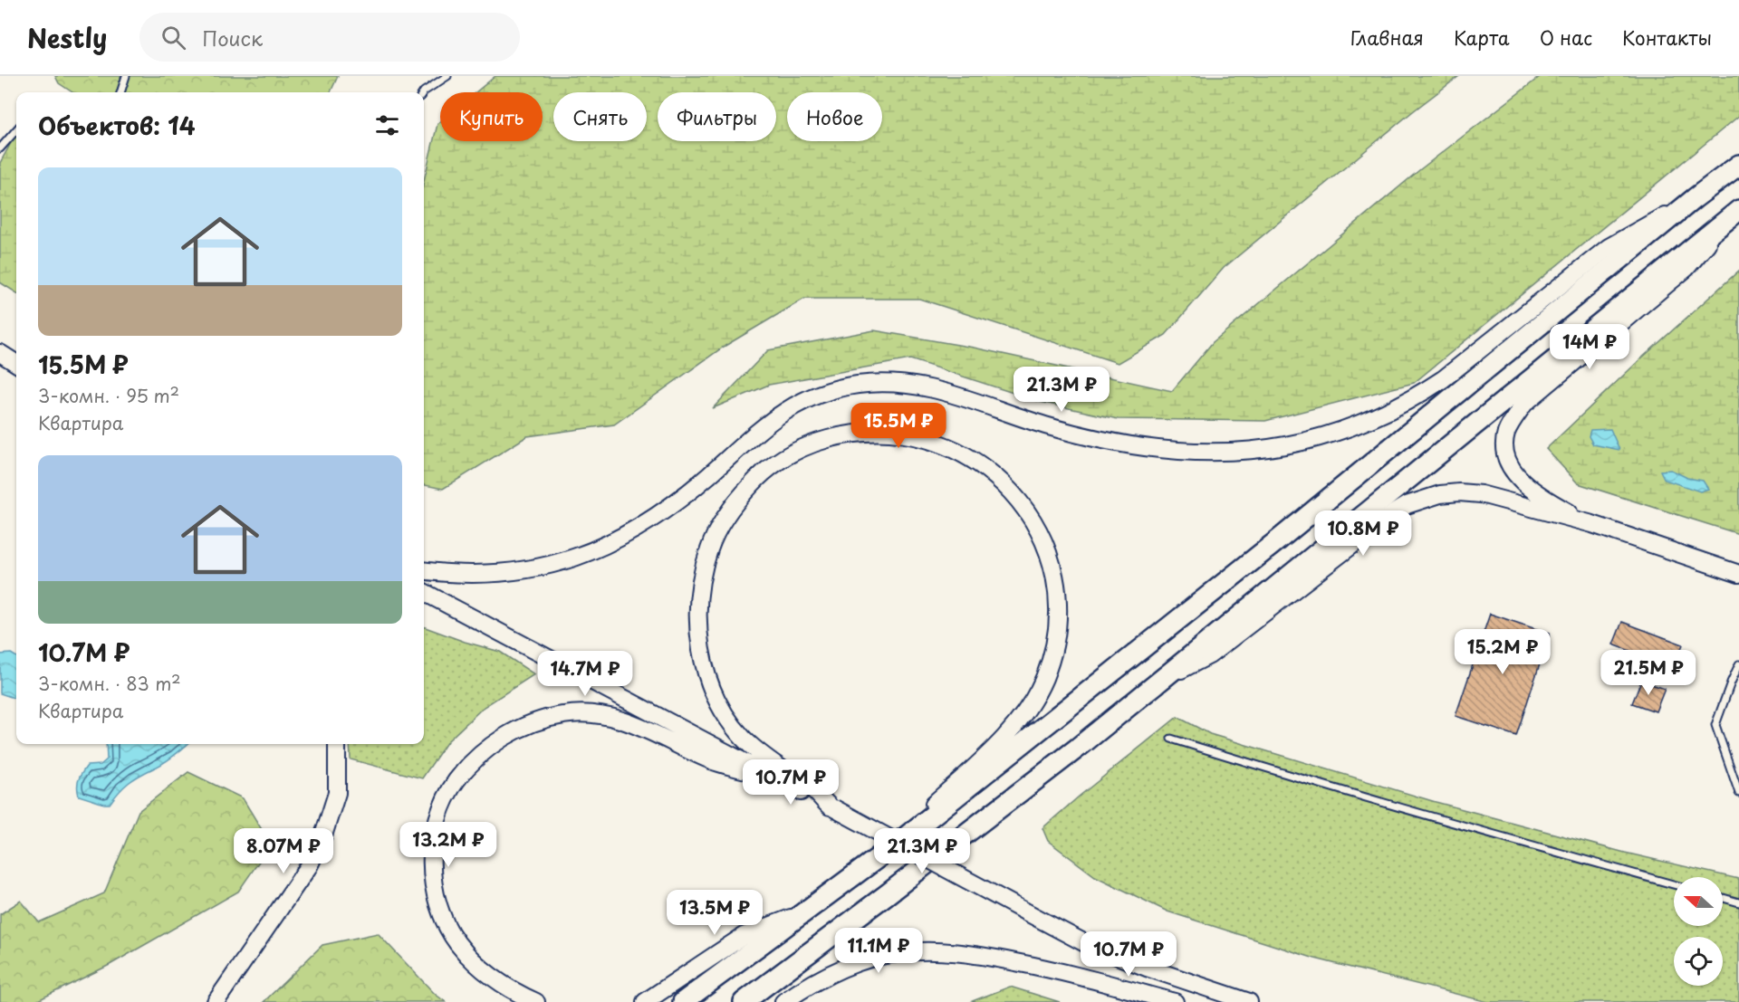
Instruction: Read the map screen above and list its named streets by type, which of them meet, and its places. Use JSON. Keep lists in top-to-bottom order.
{
  "north": "left",
  "page": {
    "header": "Nestly",
    "search": "Поиск",
    "nav": [
      "Главная",
      "Карта",
      "О нас",
      "Контакты"
    ],
    "chip": [
      "Купить",
      "Снять",
      "Фильтры",
      "Новое"
    ],
    "heading": "Объектов: 14",
    "list": [
      {
        "name": "15.5M ₽",
        "note": "3-комн. · 95 m² · Квартира"
      },
      {
        "name": "10.7M ₽",
        "note": "3-комн. · 83 m² · Квартира"
      }
    ],
    "price": [
      "14M ₽",
      "21.3M ₽",
      "15.5M ₽",
      "10.8M ₽",
      "15.2M ₽",
      "21.5M ₽",
      "14.7M ₽",
      "10.7M ₽",
      "13.2M ₽",
      "8.07M ₽",
      "21.3M ₽",
      "13.5M ₽",
      "11.1M ₽",
      "10.7M ₽"
    ]
  }
}
